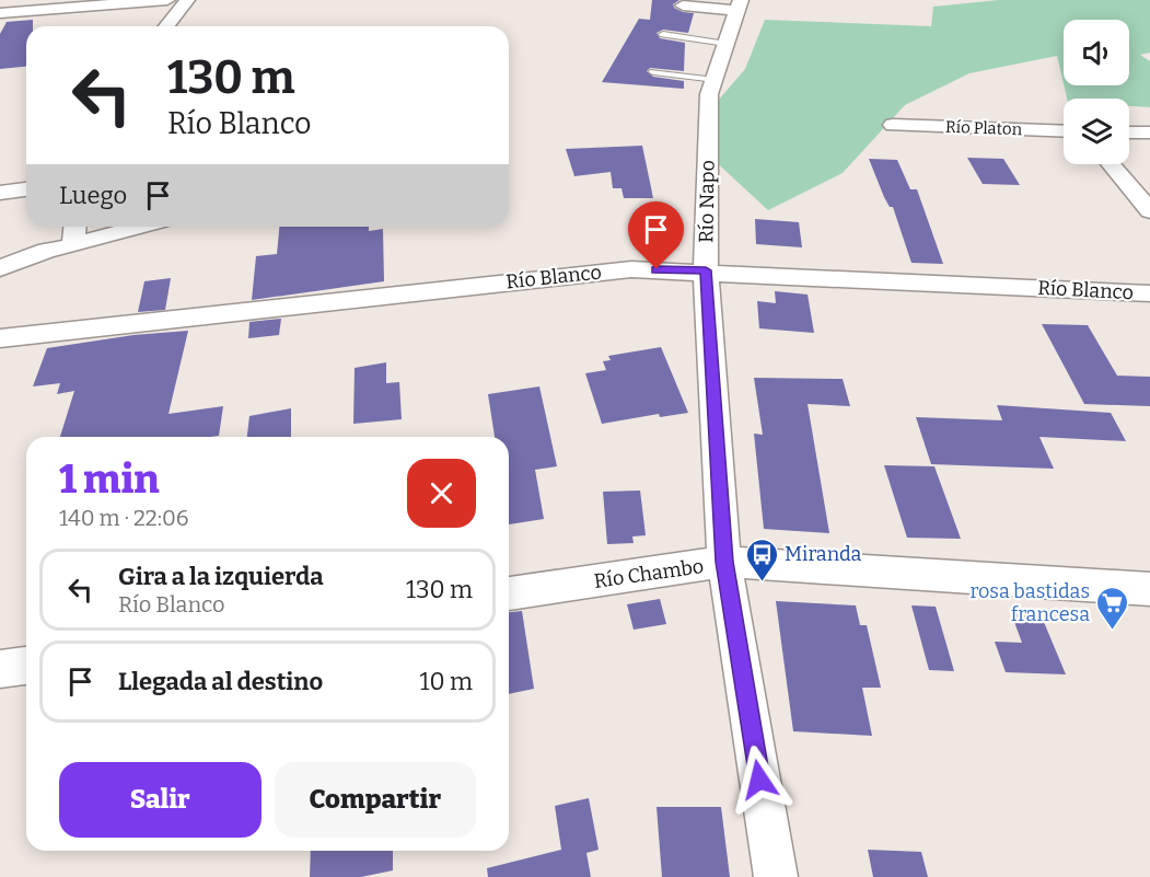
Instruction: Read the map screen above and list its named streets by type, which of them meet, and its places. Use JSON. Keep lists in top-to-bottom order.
{
  "streets": {
    "street": [
      "Río Platon",
      "Río Napo",
      "Río Blanco",
      "Río Chambo"
    ]
  },
  "crossings": [
    ["Río Napo", "Río Blanco"],
    ["Río Napo", "Río Chambo"]
  ],
  "places": {
    "bus stop": ["Miranda"],
    "supermarket": ["rosa bastidas francesa"]
  },
  "page": {
    "turn": ["130 m", "Río Blanco"],
    "then": "Luego",
    "heading": ["1 min", "140 m · 22:06"],
    "list": [
      {
        "name": "Gira a la izquierda",
        "note": "Río Blanco",
        "value": "130 m"
      },
      {
        "name": "Llegada al destino",
        "value": "10 m"
      }
    ],
    "buttons": ["Salir", "Compartir"]
  }
}
